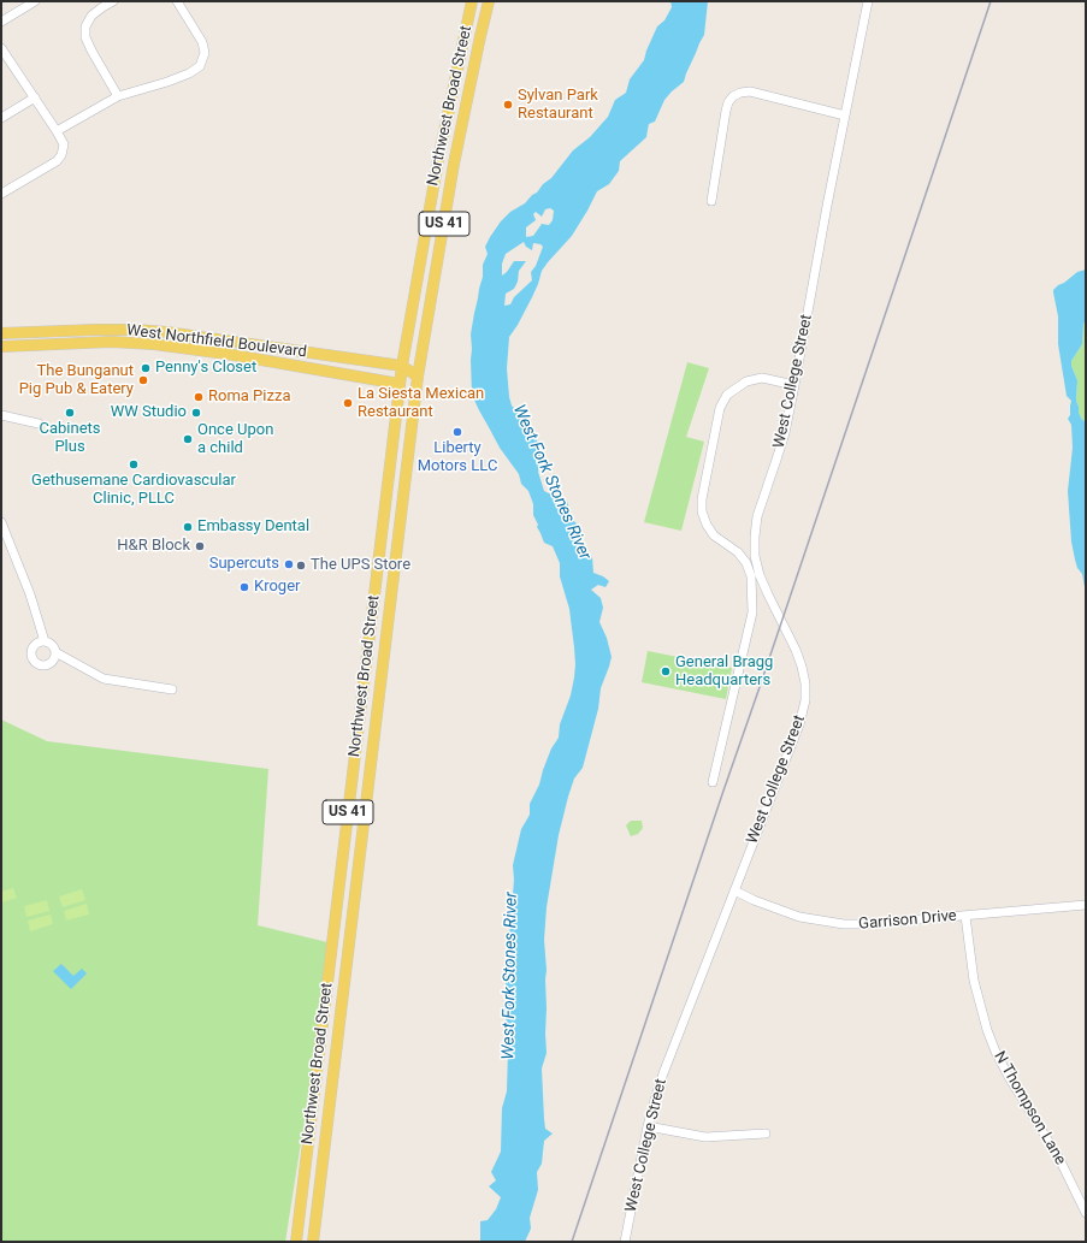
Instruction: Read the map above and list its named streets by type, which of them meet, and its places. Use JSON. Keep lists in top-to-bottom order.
{
  "streets": {
    "main road": ["Northwest Broad Street", "US 41", "West Northfield Boulevard"],
    "street": ["West College Street", "Garrison Drive", "N Thompson Lane"]
  },
  "crossings": [
    ["Northwest Broad Street", "West Northfield Boulevard"],
    ["West College Street", "Garrison Drive"],
    ["Garrison Drive", "N Thompson Lane"]
  ],
  "water": ["West Fork Stones River"],
  "places": [
    "Sylvan Park Restaurant",
    "Penny's Closet",
    "The Bunganut Pig Pub & Eatery",
    "Roma Pizza",
    "La Siesta Mexican Restaurant",
    "Cabinets Plus",
    "WW Studio",
    "Liberty Motors LLC",
    "Once Upon a child",
    "Gethusemane Cardiovascular Clinic, PLLC",
    "Embassy Dental",
    "H&R Block",
    "Supercuts",
    "The UPS Store",
    "Kroger",
    "General Bragg Headquarters"
  ]
}
